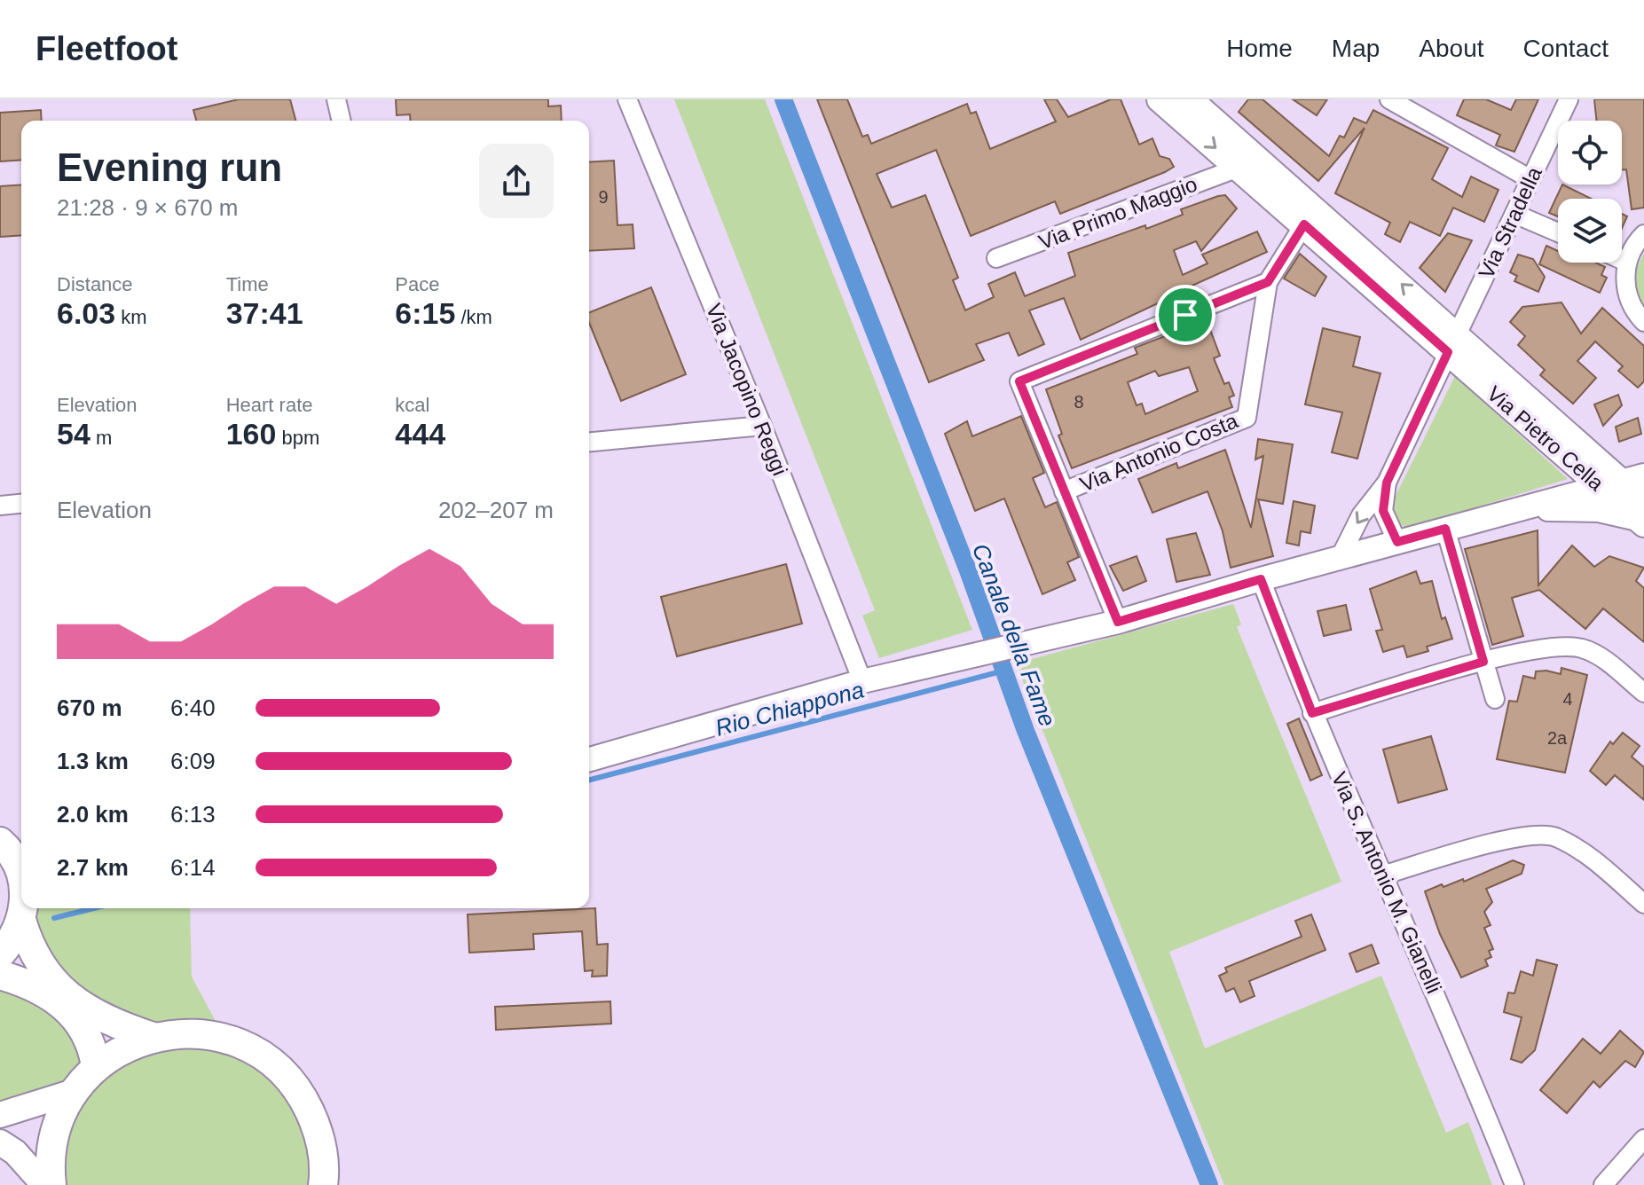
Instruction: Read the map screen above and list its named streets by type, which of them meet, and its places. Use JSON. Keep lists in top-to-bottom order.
{
  "streets": {
    "main road": ["Via Pietro Cella"],
    "street": [
      "Via Primo Maggio",
      "Via Stradella",
      "Via Jacopino Reggi",
      "Via Antonio Costa",
      "Via S. Antonio M. Gianelli"
    ]
  },
  "crossings": [
    ["Via Stradella", "Via Pietro Cella"]
  ],
  "water": ["Canale della Fame", "Rio Chiappona"],
  "house_numbers": [
    "9",
    "8",
    "4",
    "2a"
  ],
  "page": {
    "header": "Fleetfoot",
    "nav": [
      "Home",
      "Map",
      "About",
      "Contact"
    ],
    "heading": ["Evening run", "21:28 · 9 × 670 m"],
    "stats": [
      ["Distance", "6.03 km"],
      ["Time", "37:41"],
      ["Pace", "6:15 /km"],
      ["Elevation", "54 m"],
      ["Heart rate", "160 bpm"],
      ["kcal", "444"]
    ],
    "chart": ["Elevation", "202–207 m"],
    "list": [
      {
        "name": "670 m",
        "note": "6:40"
      },
      {
        "name": "1.3 km",
        "note": "6:09"
      },
      {
        "name": "2.0 km",
        "note": "6:13"
      },
      {
        "name": "2.7 km",
        "note": "6:14"
      }
    ]
  }
}
